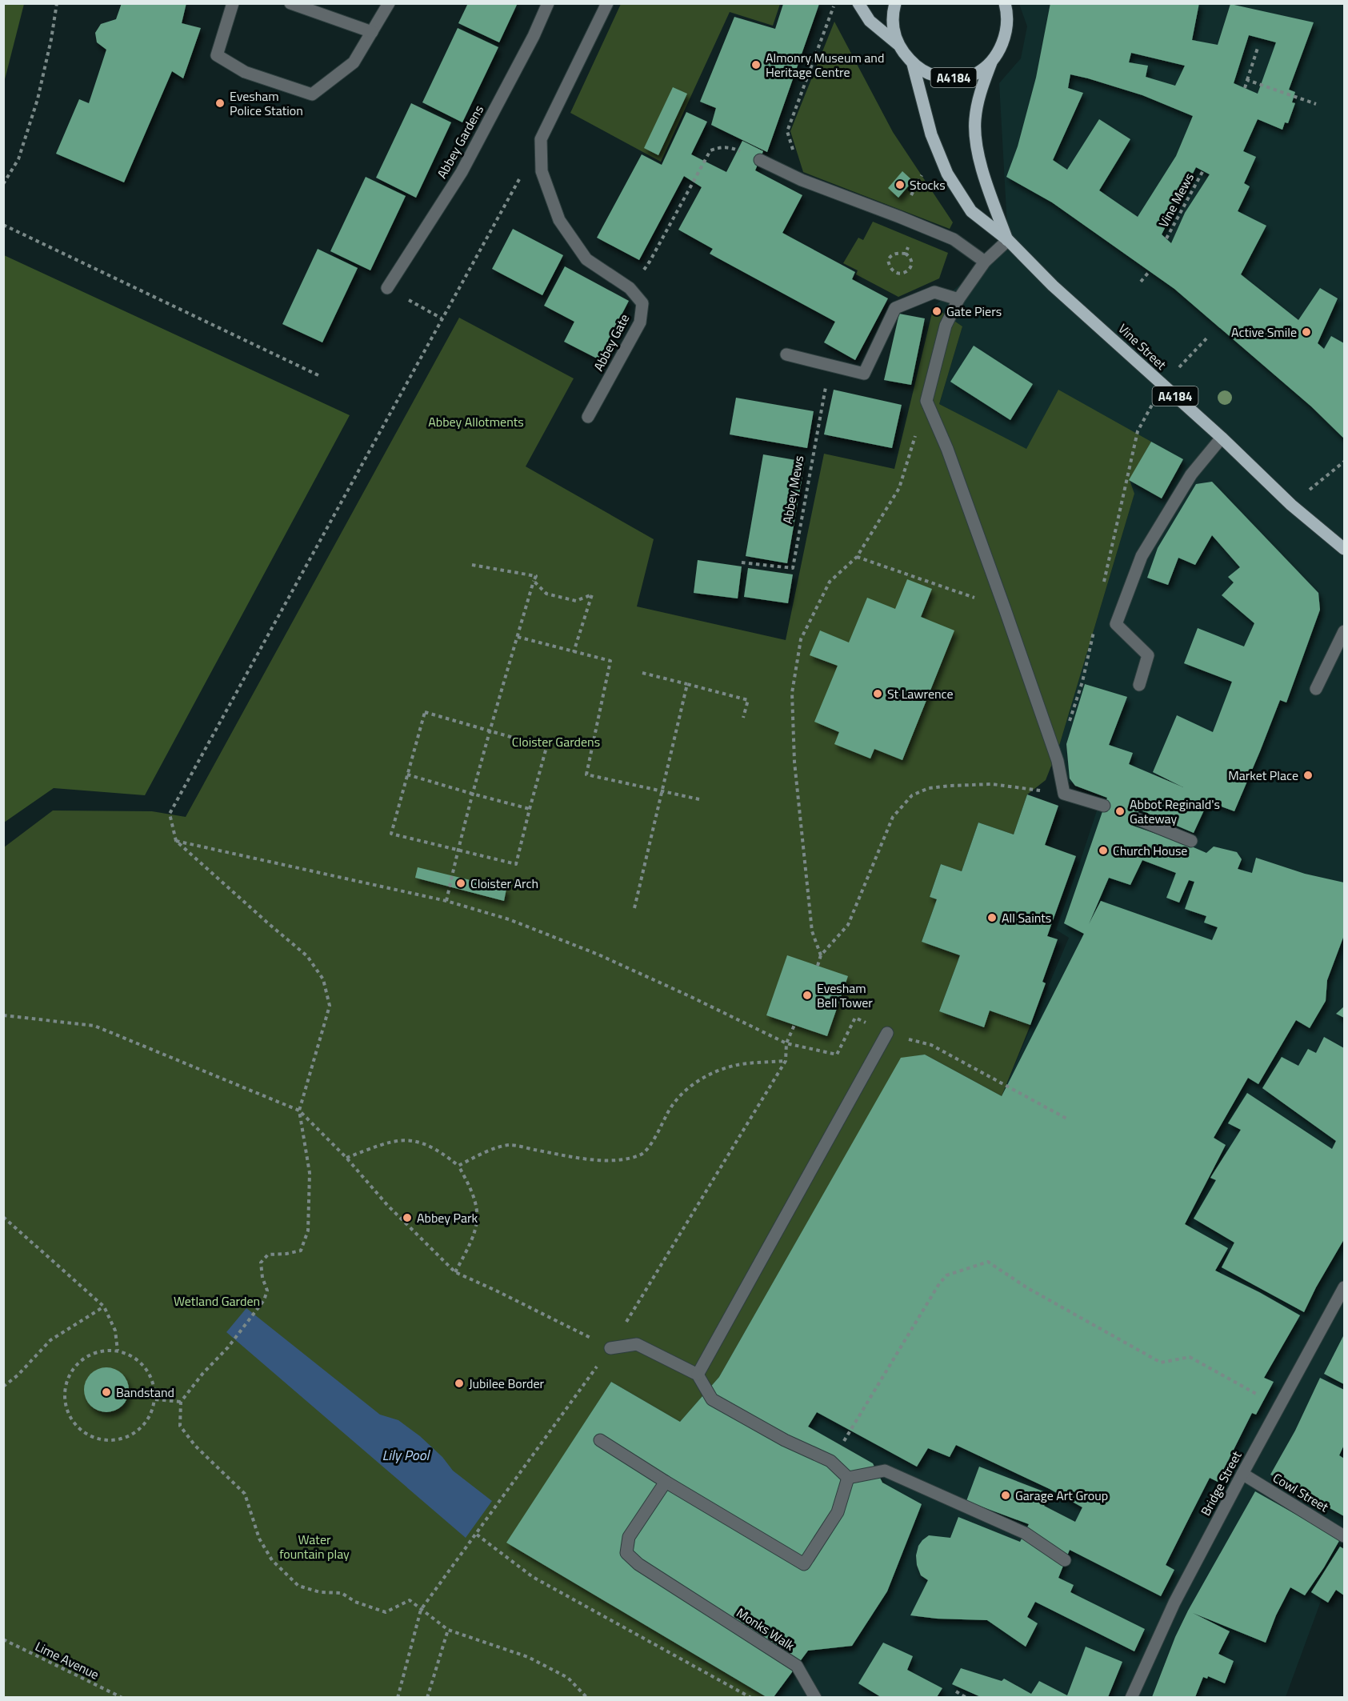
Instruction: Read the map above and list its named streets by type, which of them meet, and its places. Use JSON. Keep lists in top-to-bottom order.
{
  "streets": {
    "main road": ["A4184", "Vine Street"],
    "street": [
      "Abbey Gardens",
      "Abbey Gate",
      "Bridge Street",
      "Cowl Street",
      "Monks Walk"
    ],
    "path": ["Vine Mews", "Abbey Mews", "Lime Avenue"]
  },
  "crossings": [
    ["A4184", "Vine Street"],
    ["Bridge Street", "Cowl Street"]
  ],
  "water": ["Lily Pool"],
  "parks": [
    "Abbey Allotments",
    "Cloister Gardens",
    "Wetland Garden",
    "Water fountain play"
  ],
  "places": [
    "Almonry Museum and Heritage Centre",
    "Evesham Police Station",
    "Stocks",
    "Gate Piers",
    "Active Smile",
    "St Lawrence",
    "Market Place",
    "Abbot Reginald's Gateway",
    "Church House",
    "Cloister Arch",
    "All Saints",
    "Evesham Bell Tower",
    "Abbey Park",
    "Jubilee Border",
    "Bandstand",
    "Garage Art Group"
  ]
}
